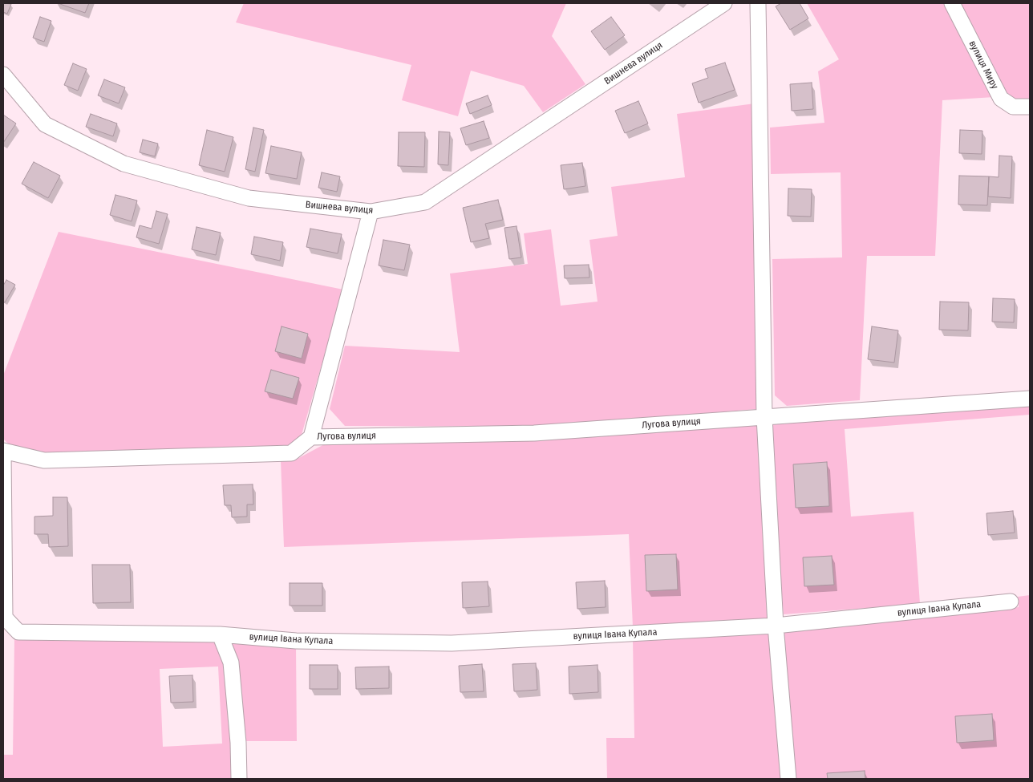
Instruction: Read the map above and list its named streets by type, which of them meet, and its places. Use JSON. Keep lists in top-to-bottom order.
{
  "streets": {
    "street": [
      "Вишнева вулиця",
      "вулиця Миру",
      "Лугова вулиця",
      "вулиця Івана Купала"
    ]
  },
  "crossings": [
    ["Вишнева вулиця", "Лугова вулиця"]
  ]
}
